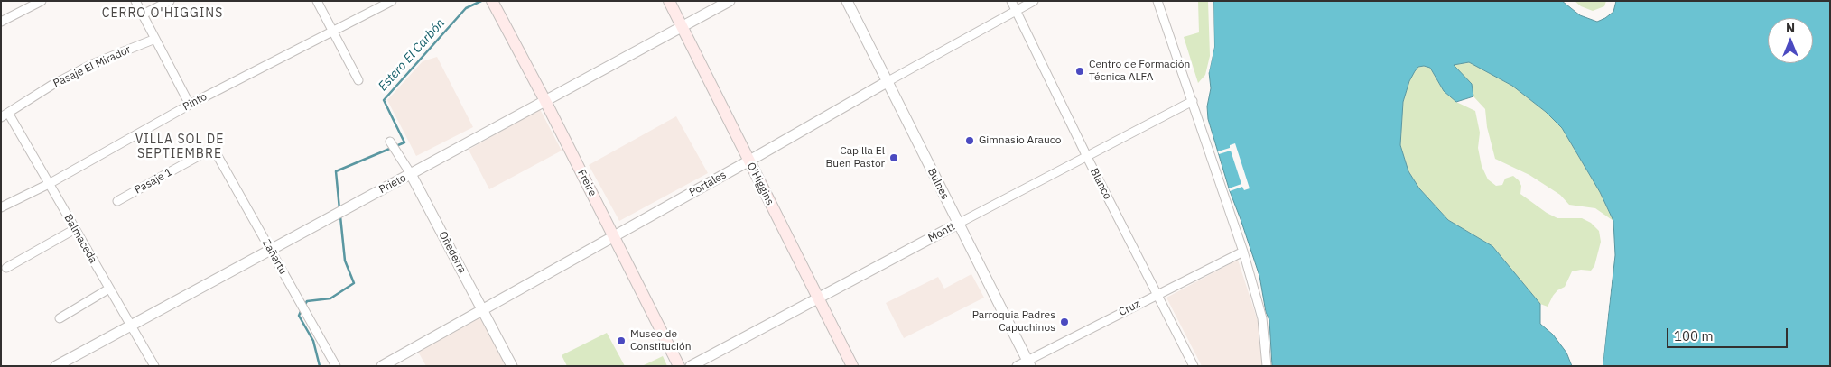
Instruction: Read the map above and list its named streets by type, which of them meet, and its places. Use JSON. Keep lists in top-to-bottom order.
{
  "streets": {
    "main road": ["Freire", "O'Higgins"],
    "street": [
      "Pasaje El Mirador",
      "Pinto",
      "Pasaje 1",
      "Prieto",
      "Portales",
      "Bulnes",
      "Blanco",
      "Montt",
      "Balmaceda",
      "Oñederra",
      "Zañartu",
      "Cruz"
    ]
  },
  "crossings": [
    ["Pasaje El Mirador", "Balmaceda"],
    ["Pinto", "Balmaceda"],
    ["Pasaje 1", "Zañartu"],
    ["Freire", "Prieto"],
    ["Freire", "Portales"],
    ["Prieto", "O'Higgins"],
    ["Prieto", "Balmaceda"],
    ["Prieto", "Oñederra"],
    ["Prieto", "Zañartu"],
    ["Portales", "O'Higgins"],
    ["Portales", "Bulnes"],
    ["Portales", "Blanco"],
    ["Portales", "Oñederra"],
    ["O'Higgins", "Montt"],
    ["Bulnes", "Montt"],
    ["Bulnes", "Cruz"],
    ["Blanco", "Montt"],
    ["Blanco", "Cruz"]
  ],
  "districts": ["CERRO O'HIGGINS", "VILLA SOL DE SEPTIEMBRE"],
  "water": ["Estero El Carbón"],
  "places": [
    "Centro de Formación Técnica ALFA",
    "Gimnasio Arauco",
    "Capilla El Buen Pastor",
    "Parroquia Padres Capuchinos",
    "Museo de Constitución"
  ],
  "scale_bar": "100 m",
  "north": "top"
}
